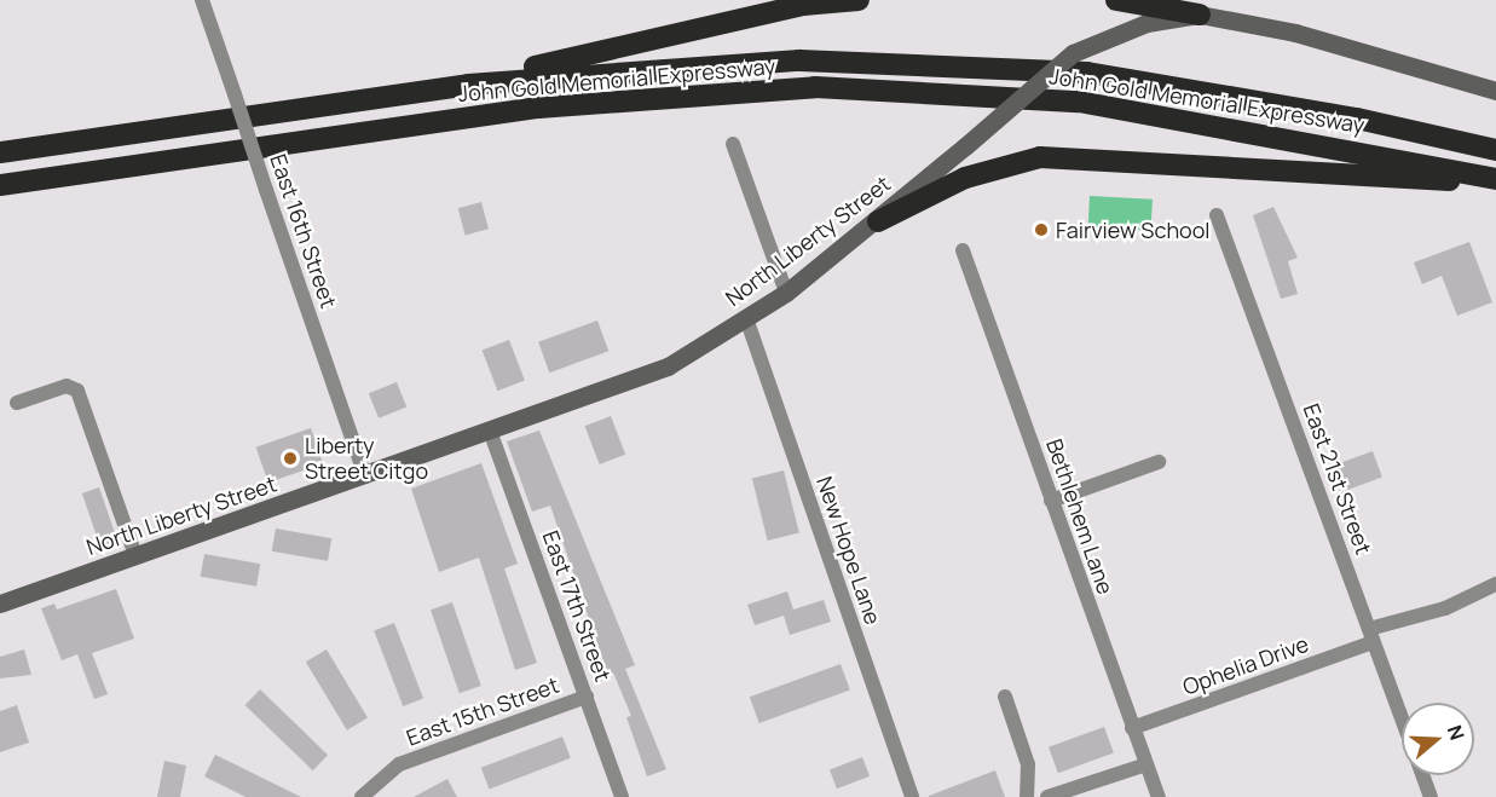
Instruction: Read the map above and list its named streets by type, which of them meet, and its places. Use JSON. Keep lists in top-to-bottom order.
{
  "streets": {
    "highway": ["John Gold Memorial Expressway"],
    "main road": ["North Liberty Street"],
    "street": [
      "East 16th Street",
      "East 21st Street",
      "Bethlehem Lane",
      "New Hope Lane",
      "East 17th Street",
      "Ophelia Drive",
      "East 15th Street"
    ]
  },
  "crossings": [
    ["East 16th Street", "North Liberty Street"],
    ["North Liberty Street", "New Hope Lane"],
    ["North Liberty Street", "East 17th Street"],
    ["East 21st Street", "Ophelia Drive"],
    ["Bethlehem Lane", "Ophelia Drive"],
    ["East 17th Street", "East 15th Street"]
  ],
  "places": ["Fairview School", "Liberty Street Citgo"],
  "north": "right"
}
